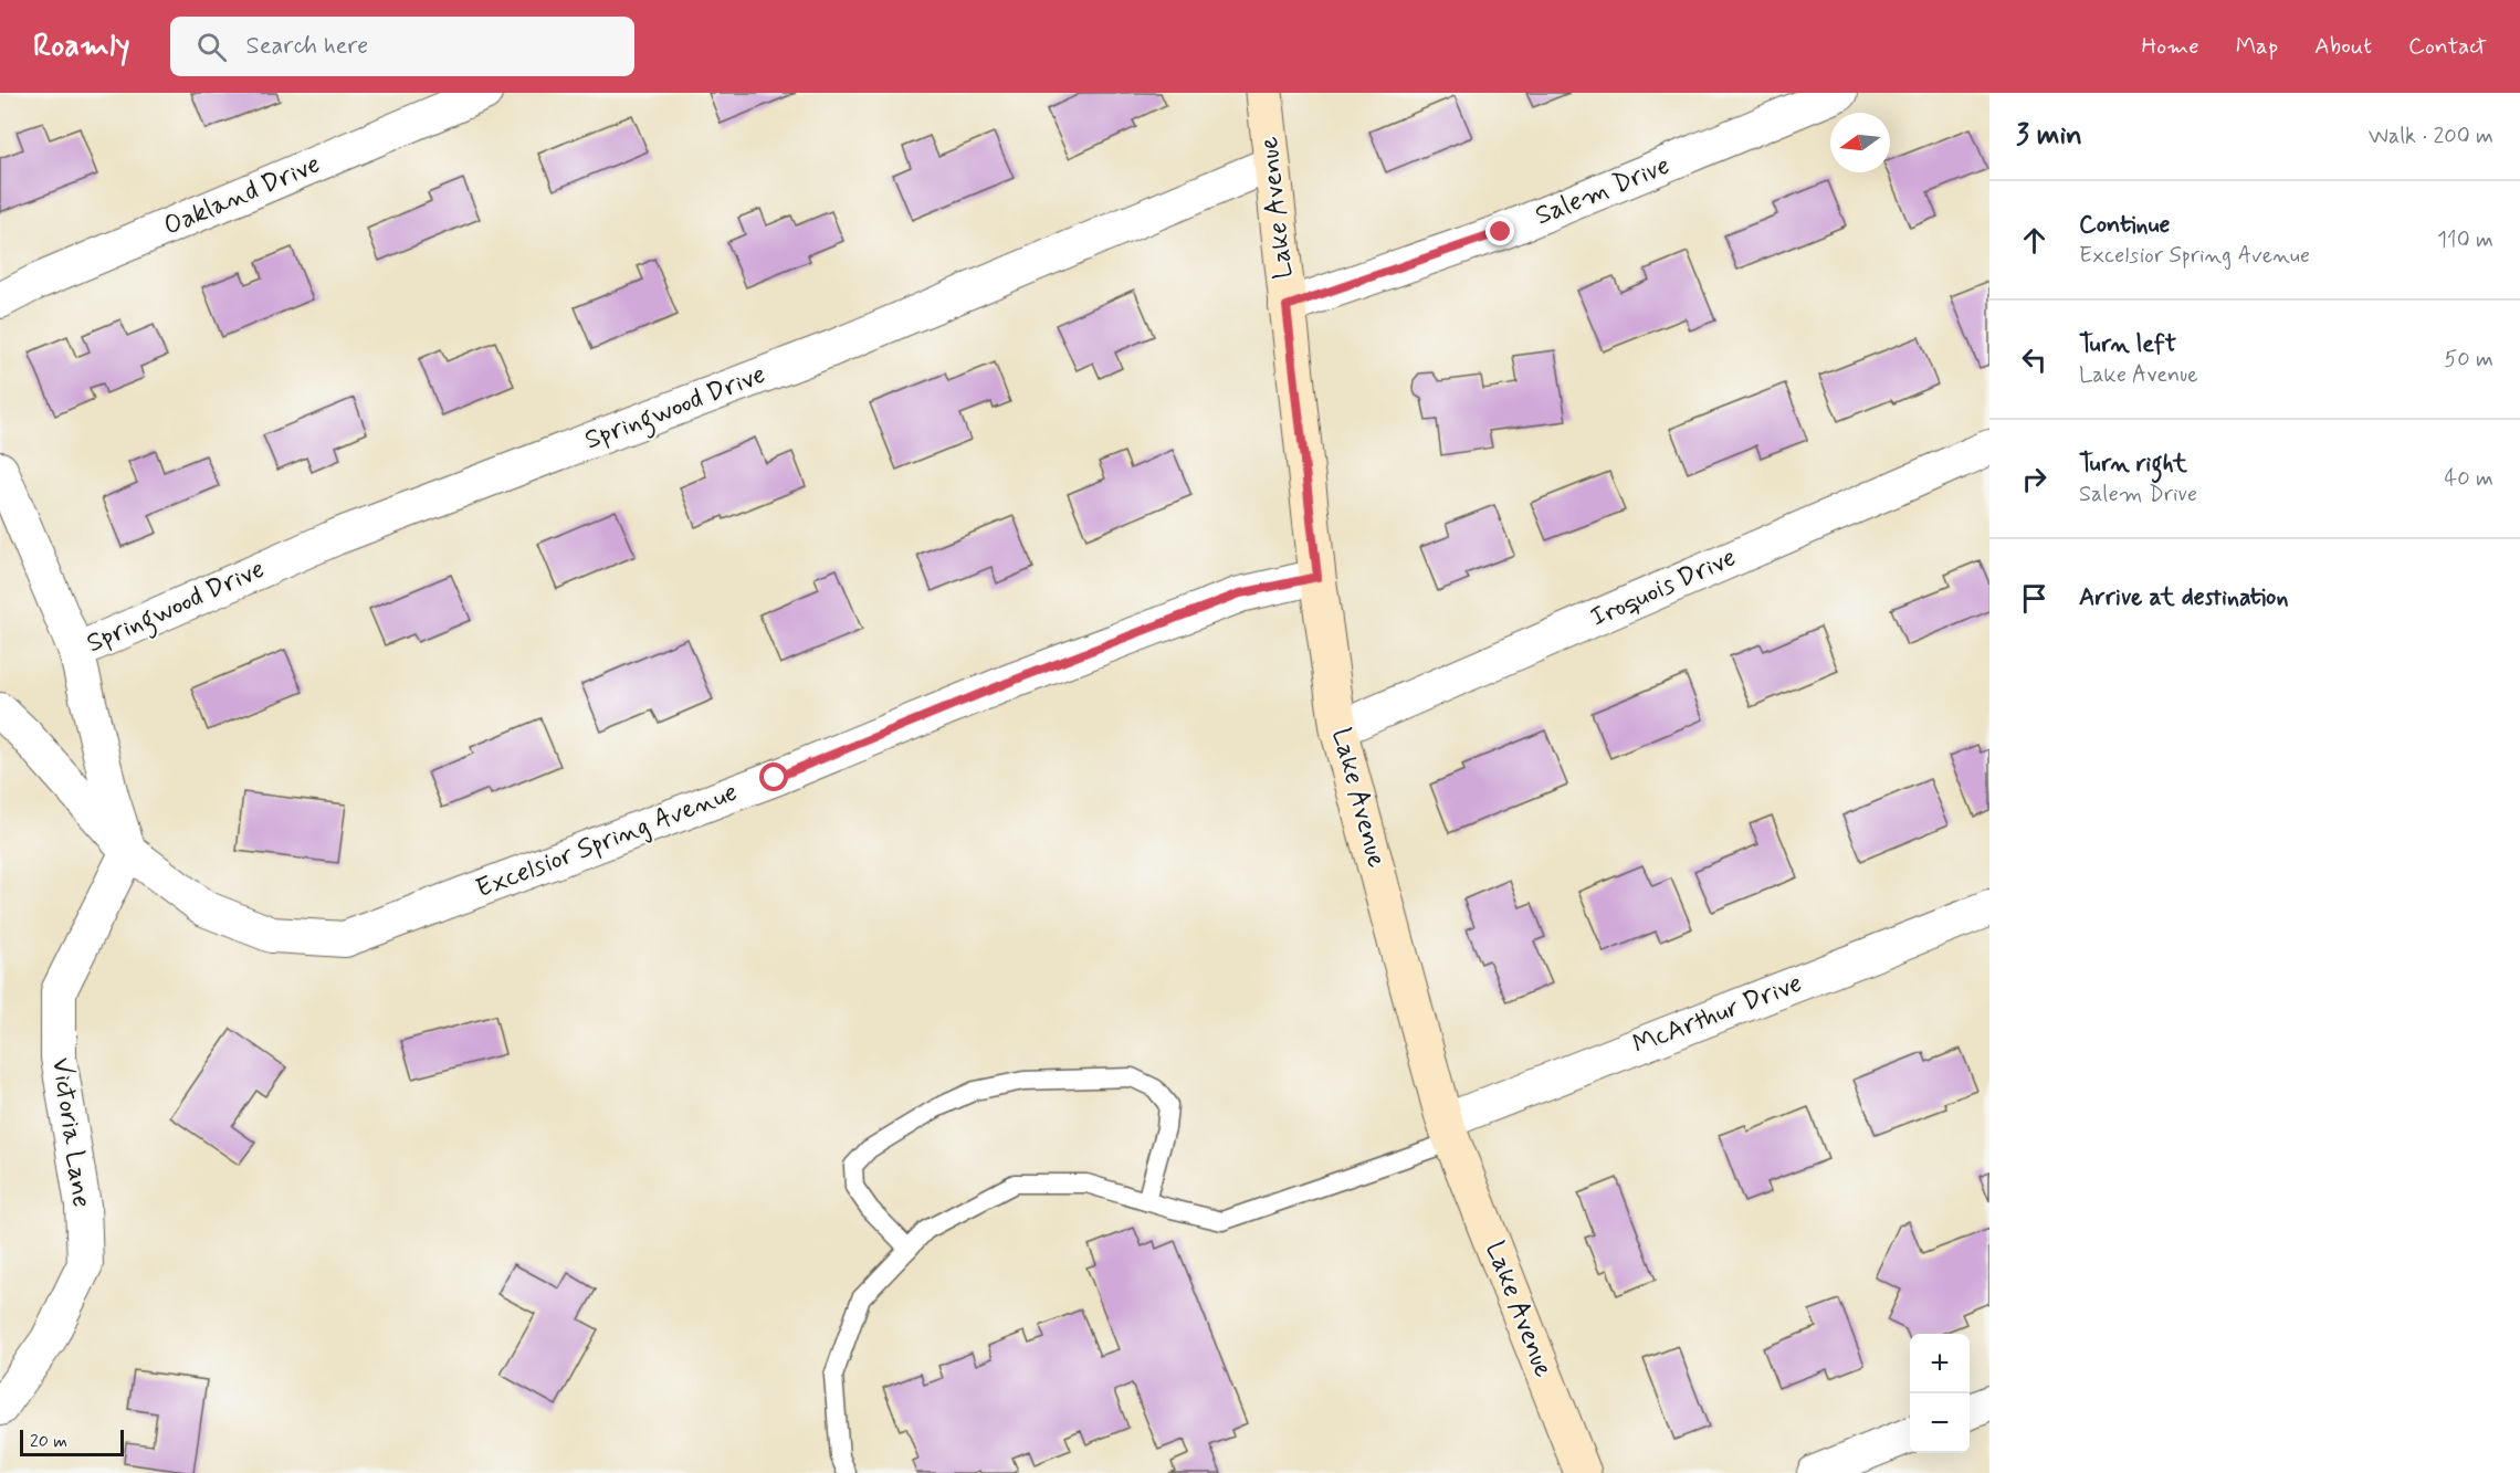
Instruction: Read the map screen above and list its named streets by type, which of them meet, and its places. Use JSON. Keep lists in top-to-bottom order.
{
  "streets": {
    "main road": ["Lake Avenue"],
    "street": [
      "Salem Drive",
      "Oakland Drive",
      "Springwood Drive",
      "Iroquois Drive",
      "Excelsior Spring Avenue",
      "McArthur Drive",
      "Victoria Lane"
    ]
  },
  "crossings": [
    ["Salem Drive", "Lake Avenue"],
    ["Lake Avenue", "Springwood Drive"],
    ["Lake Avenue", "Iroquois Drive"],
    ["Lake Avenue", "Excelsior Spring Avenue"],
    ["Lake Avenue", "McArthur Drive"],
    ["Excelsior Spring Avenue", "Victoria Lane"]
  ],
  "scale_bar": "20 m",
  "north": "left",
  "page": {
    "header": "Roamly",
    "search": "Search here",
    "nav": [
      "Home",
      "Map",
      "About",
      "Contact"
    ],
    "heading": ["3 min", "Walk · 200 m"],
    "list": [
      ["Continue", "Excelsior Spring Avenue", "110 m"],
      ["Turn left", "Lake Avenue", "50 m"],
      ["Turn right", "Salem Drive", "40 m"],
      "Arrive at destination"
    ],
    "map_buttons": ["+", "−"],
    "scale": "20 m"
  }
}
